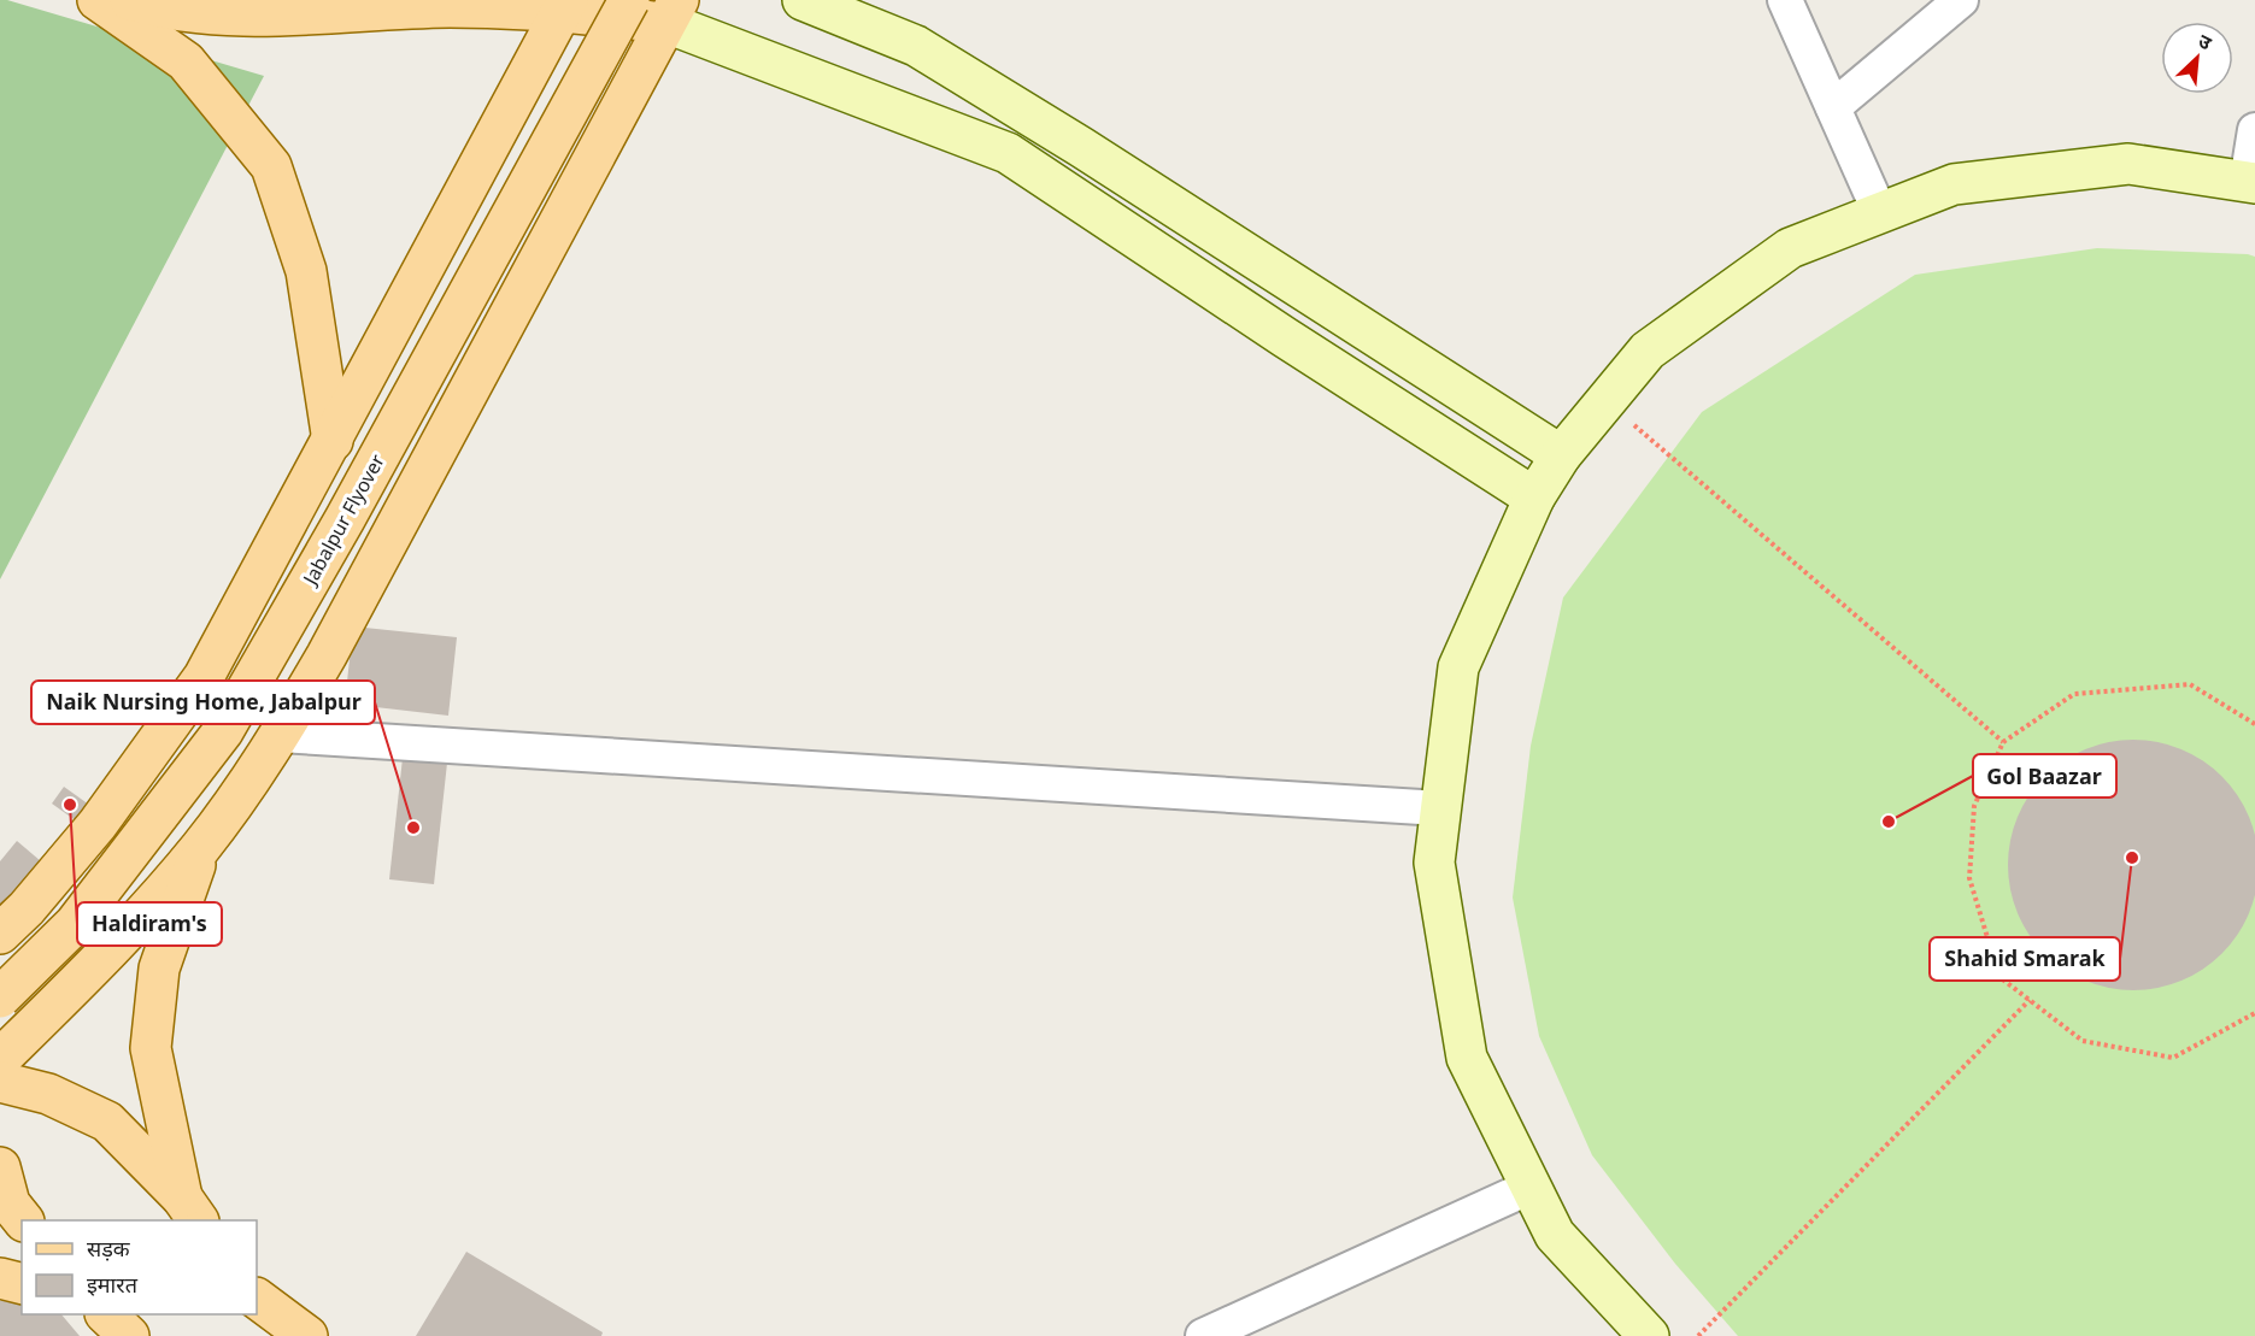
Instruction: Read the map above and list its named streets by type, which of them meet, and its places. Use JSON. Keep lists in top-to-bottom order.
{
  "streets": {
    "main road": ["Jabalpur Flyover"]
  },
  "places": [
    "Haldiram's",
    "Gol Baazar",
    "Naik Nursing Home, Jabalpur",
    "Shahid Smarak"
  ],
  "legend": ["सड़क", "इमारत"],
  "north": "top right"
}
